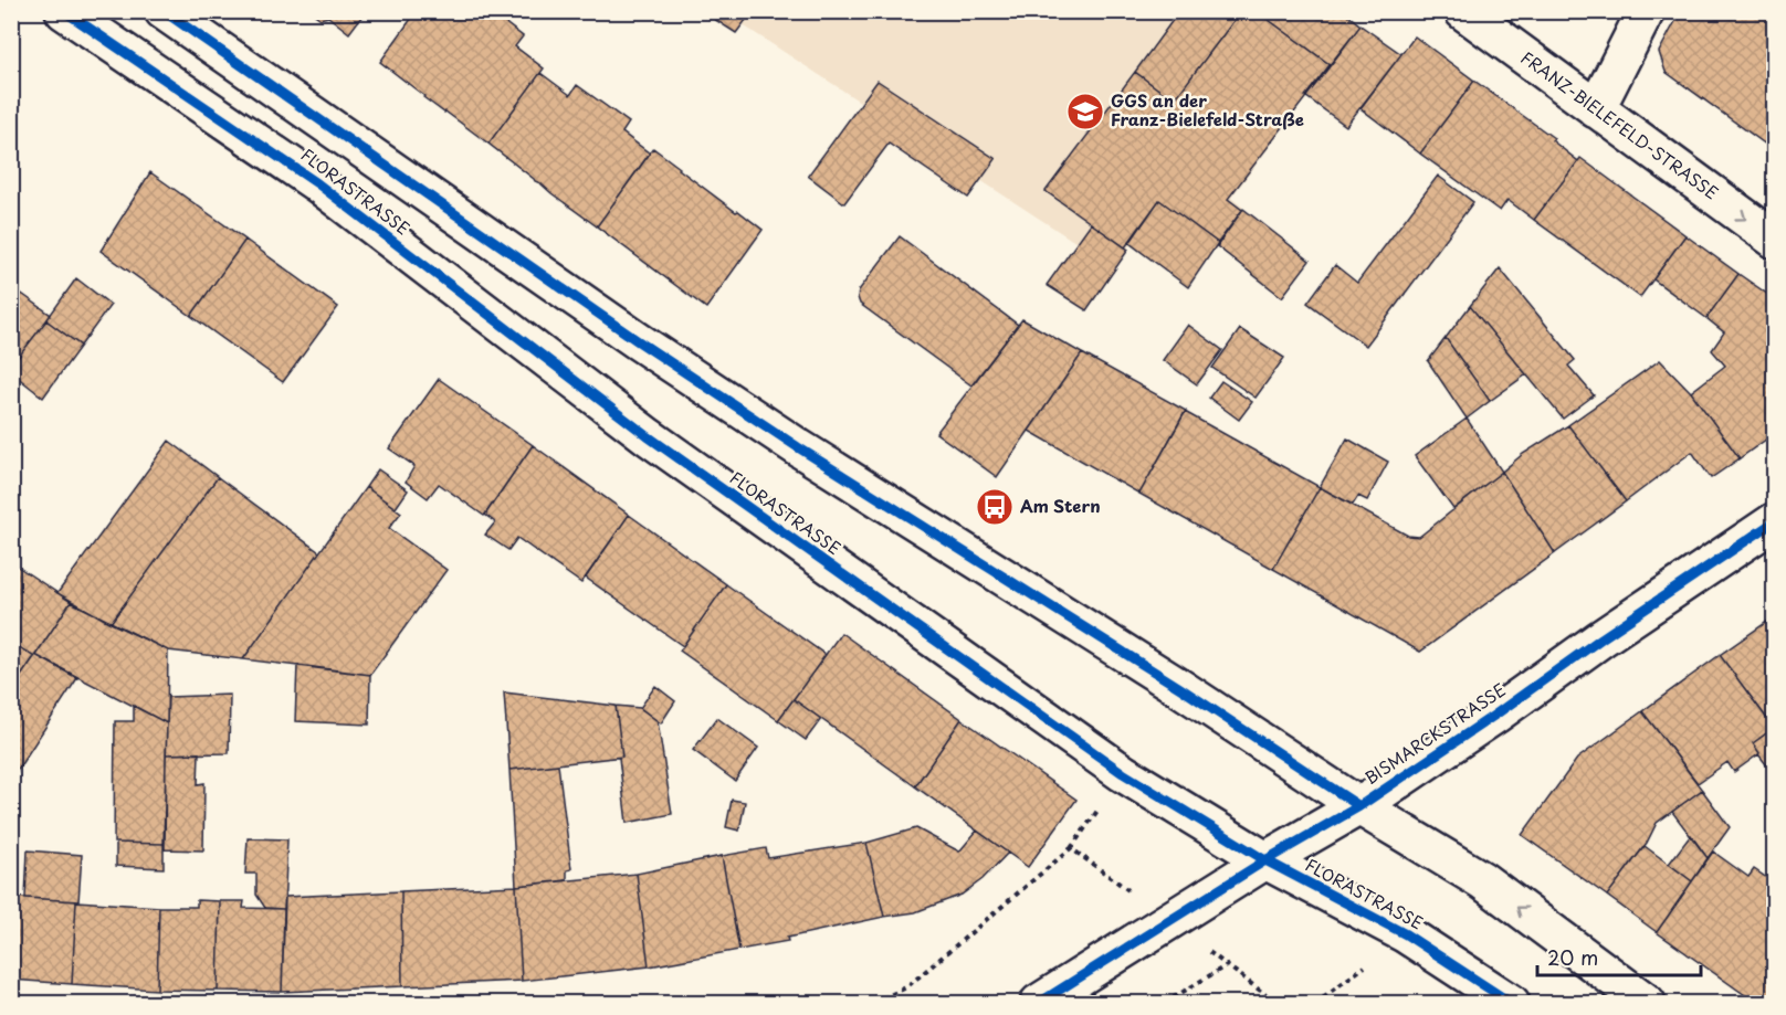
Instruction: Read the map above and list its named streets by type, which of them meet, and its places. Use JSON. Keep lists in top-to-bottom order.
{
  "streets": {
    "main road": ["FRANZ-BIELEFELD-STRASSE", "FLORASTRASSE", "BISMARCKSTRASSE"]
  },
  "crossings": [
    ["FLORASTRASSE", "BISMARCKSTRASSE"]
  ],
  "one_way": ["FRANZ-BIELEFELD-STRASSE"],
  "places": {
    "school or university": ["GGS an der Franz-Bielefeld-Straße"],
    "bus stop": ["Am Stern"]
  },
  "scale_bar": "20 m"
}
